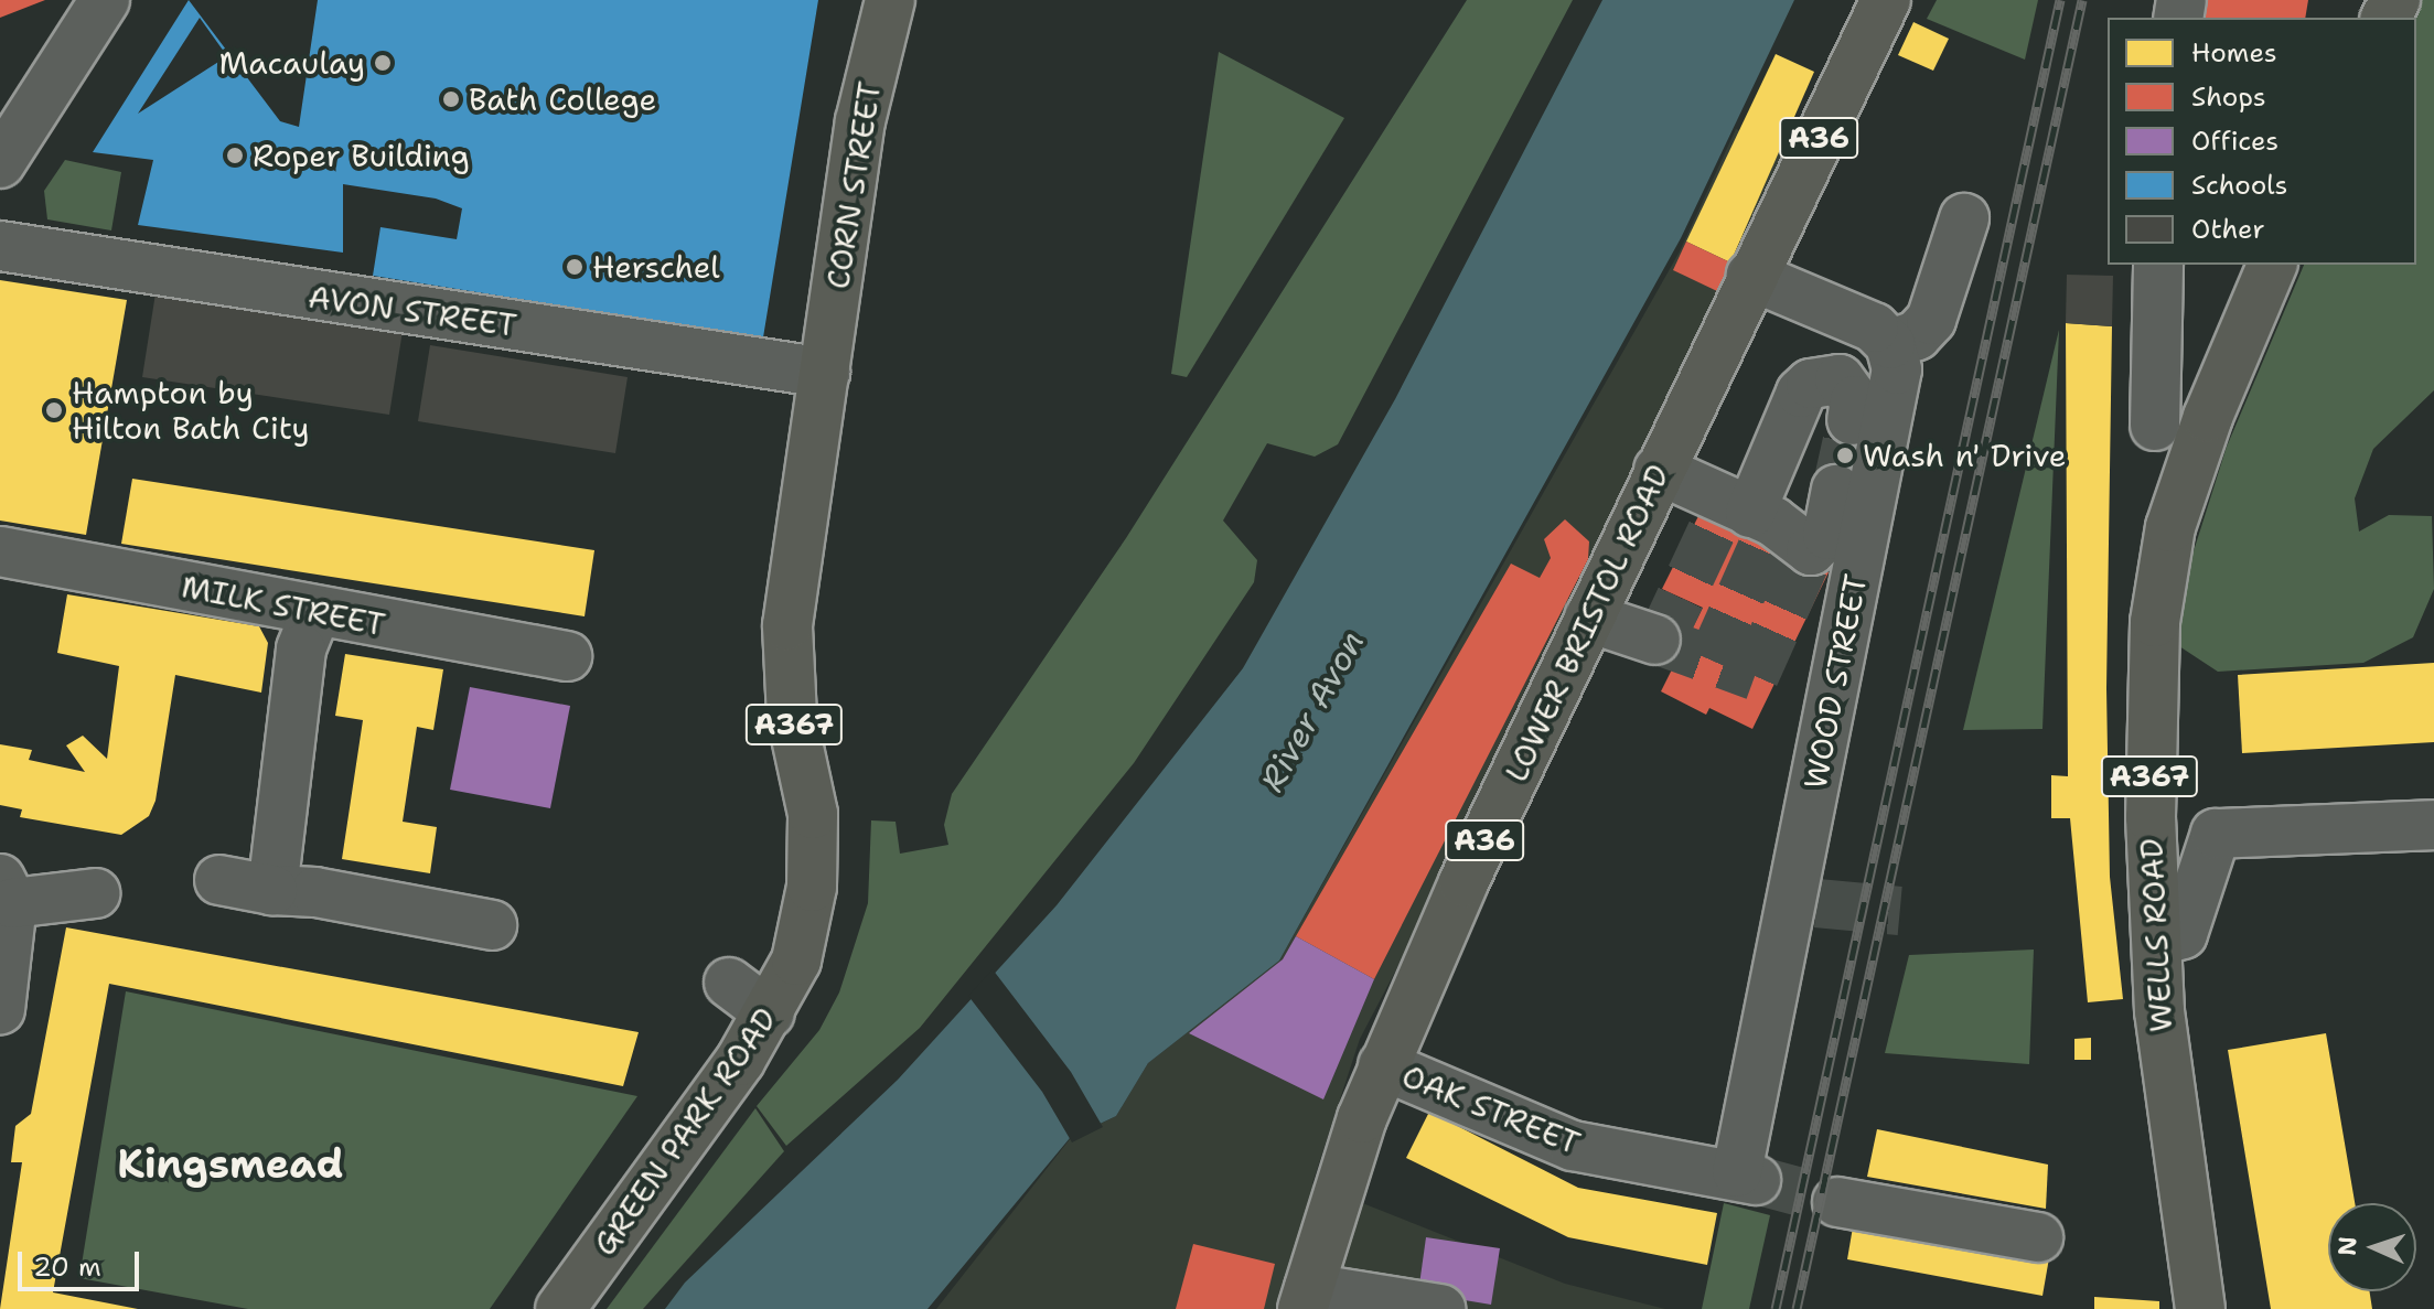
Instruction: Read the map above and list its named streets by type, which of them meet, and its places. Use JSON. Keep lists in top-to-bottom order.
{
  "streets": {
    "main road": [
      "A36",
      "CORN STREET",
      "LOWER BRISTOL ROAD",
      "A367",
      "WELLS ROAD",
      "GREEN PARK ROAD"
    ],
    "street": [
      "AVON STREET",
      "MILK STREET",
      "WOOD STREET",
      "OAK STREET"
    ]
  },
  "crossings": [
    ["CORN STREET", "AVON STREET"],
    ["CORN STREET", "GREEN PARK ROAD"],
    ["AVON STREET", "GREEN PARK ROAD"],
    ["LOWER BRISTOL ROAD", "OAK STREET"],
    ["WOOD STREET", "OAK STREET"]
  ],
  "districts": ["Kingsmead"],
  "water": ["River Avon"],
  "places": [
    "Macaulay",
    "Bath College",
    "Roper Building",
    "Herschel",
    "Hampton by Hilton Bath City",
    "Wash n' Drive"
  ],
  "legend": [
    "Homes",
    "Shops",
    "Offices",
    "Schools",
    "Other"
  ],
  "scale_bar": "20 m",
  "north": "left"
}
